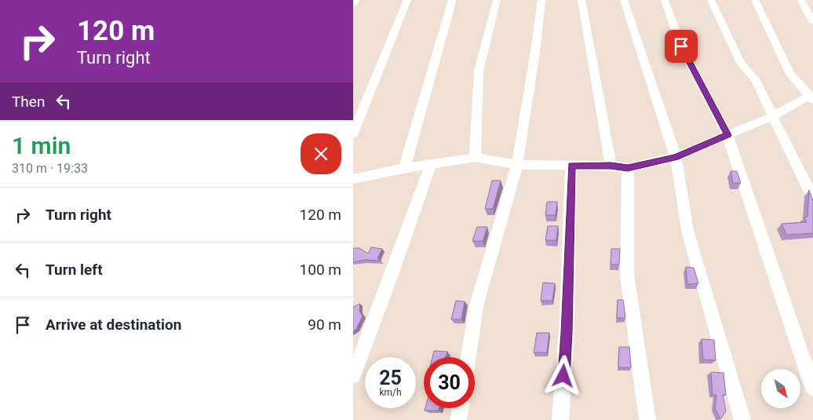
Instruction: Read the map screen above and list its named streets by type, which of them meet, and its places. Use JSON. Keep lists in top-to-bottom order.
{
  "north": "bottom right",
  "page": {
    "turn": ["120 m", "Turn right"],
    "then": "Then",
    "heading": ["1 min", "310 m · 19:33"],
    "list": [
      {
        "name": "Turn right",
        "value": "120 m"
      },
      {
        "name": "Turn left",
        "value": "100 m"
      },
      {
        "name": "Arrive at destination",
        "value": "90 m"
      }
    ],
    "speed": "25 km/h",
    "limit": "30"
  }
}
